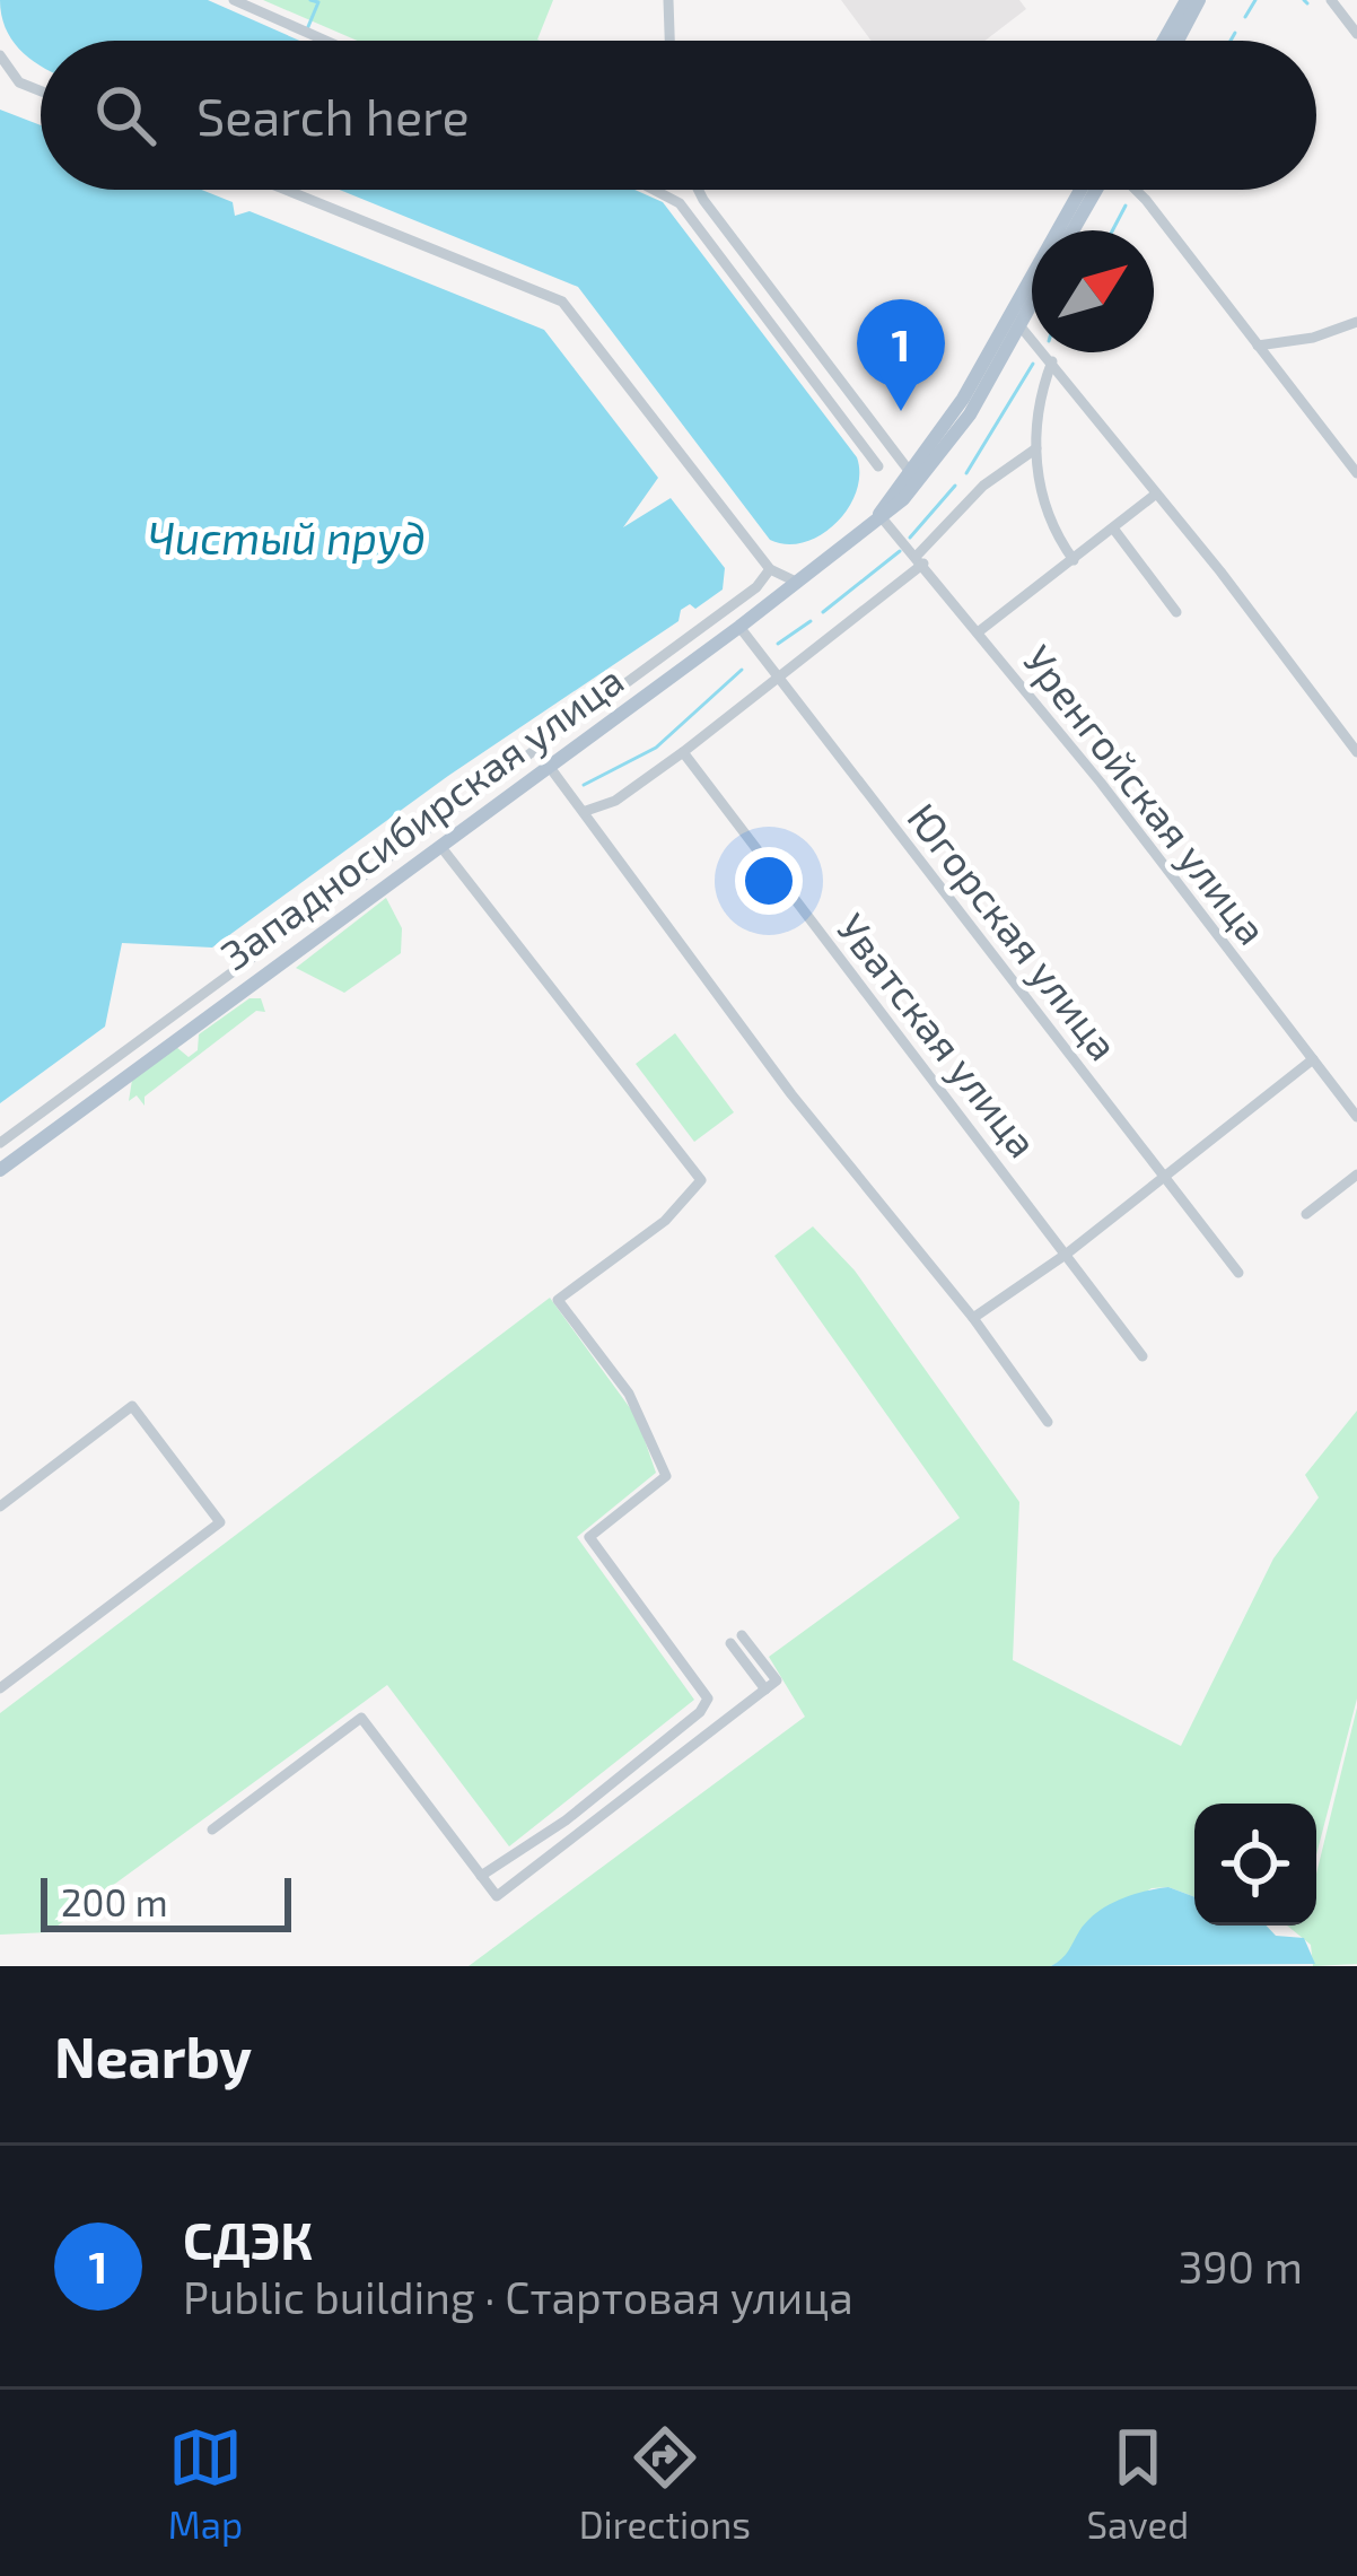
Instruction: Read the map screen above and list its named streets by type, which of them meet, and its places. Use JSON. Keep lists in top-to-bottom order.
{
  "streets": {
    "main road": ["Западносибирская улица"],
    "street": ["Уренгойская улица", "Югорская улица", "Уватская улица"]
  },
  "crossings": [
    ["Уренгойская улица", "Западносибирская улица"],
    ["Западносибирская улица", "Югорская улица"]
  ],
  "water": ["Чистый пруд"],
  "scale_bar": "200 m",
  "north": "top right",
  "page": {
    "search": "Search here",
    "pins": "1",
    "scale": "200 m",
    "heading": "Nearby",
    "list": [
      {
        "mark": "1",
        "name": "СДЭК",
        "note": "Public building · Стартовая улица",
        "value": "390 m"
      }
    ],
    "nav": ["Map", "Directions", "Saved"]
  }
}
